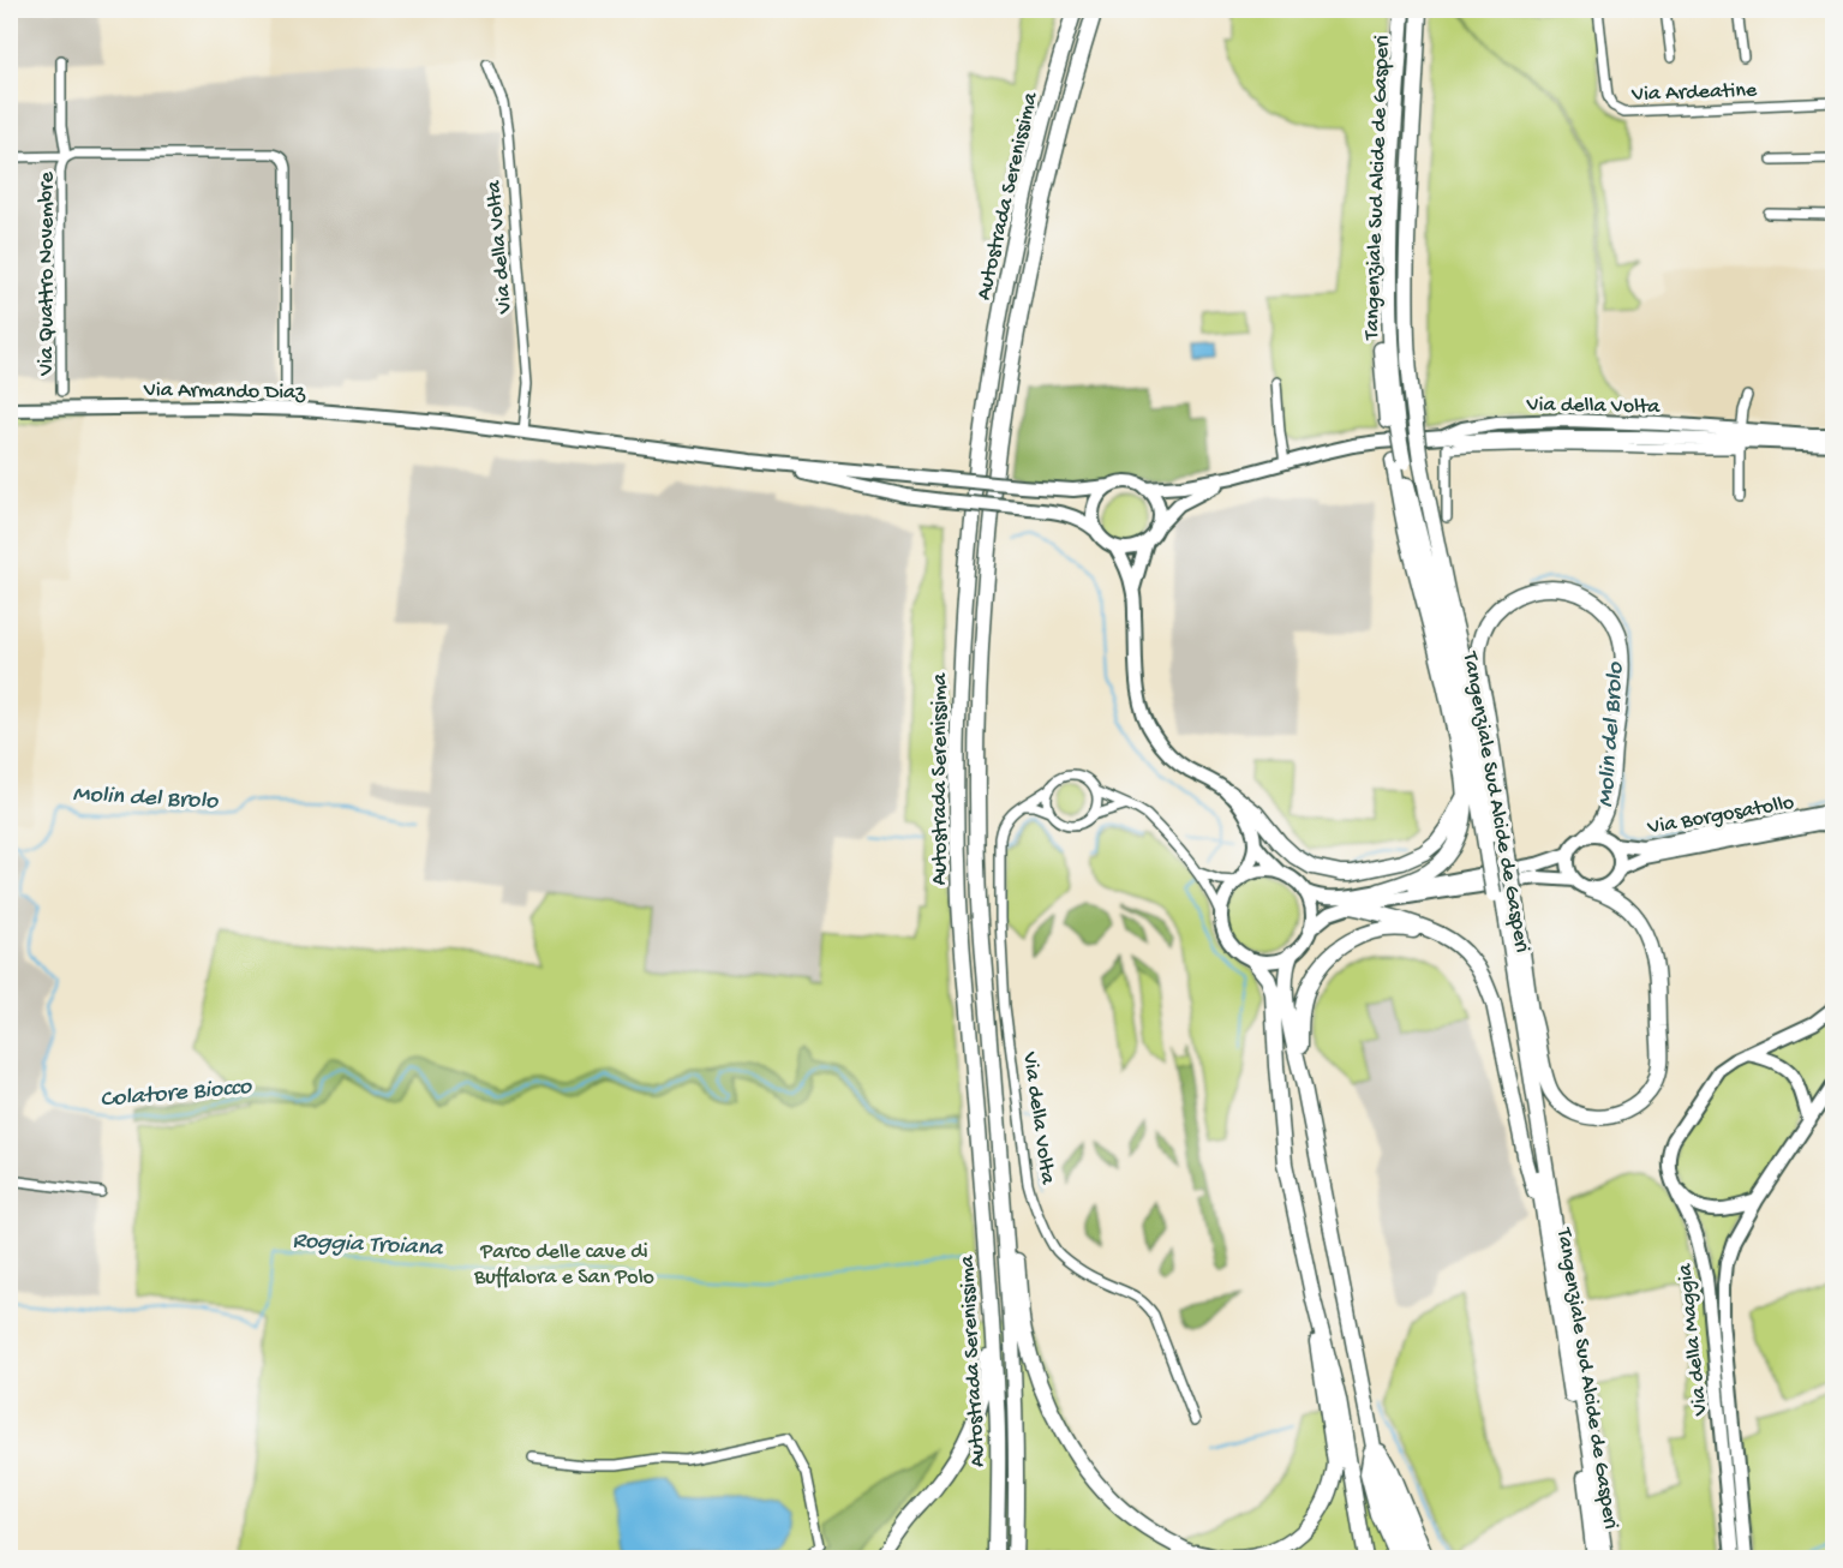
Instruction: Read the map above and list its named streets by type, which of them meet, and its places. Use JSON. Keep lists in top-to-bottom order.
{
  "streets": {
    "highway": ["Tangenziale Sud Alcide de Gasperi", "Autostrada Serenissima"],
    "main road": [
      "Via della Volta",
      "Via Armando Diaz",
      "Via Borgosatollo",
      "Via della Maggia"
    ],
    "street": ["Via Ardeatine", "Via Quattro Novembre"]
  },
  "crossings": [
    ["Via della Volta", "Via Armando Diaz"]
  ],
  "water": ["Molin del Brolo", "Colatore Biocco", "Roggia Troiana"],
  "parks": ["Parco delle cave di Buffalora e San Polo"]
}
